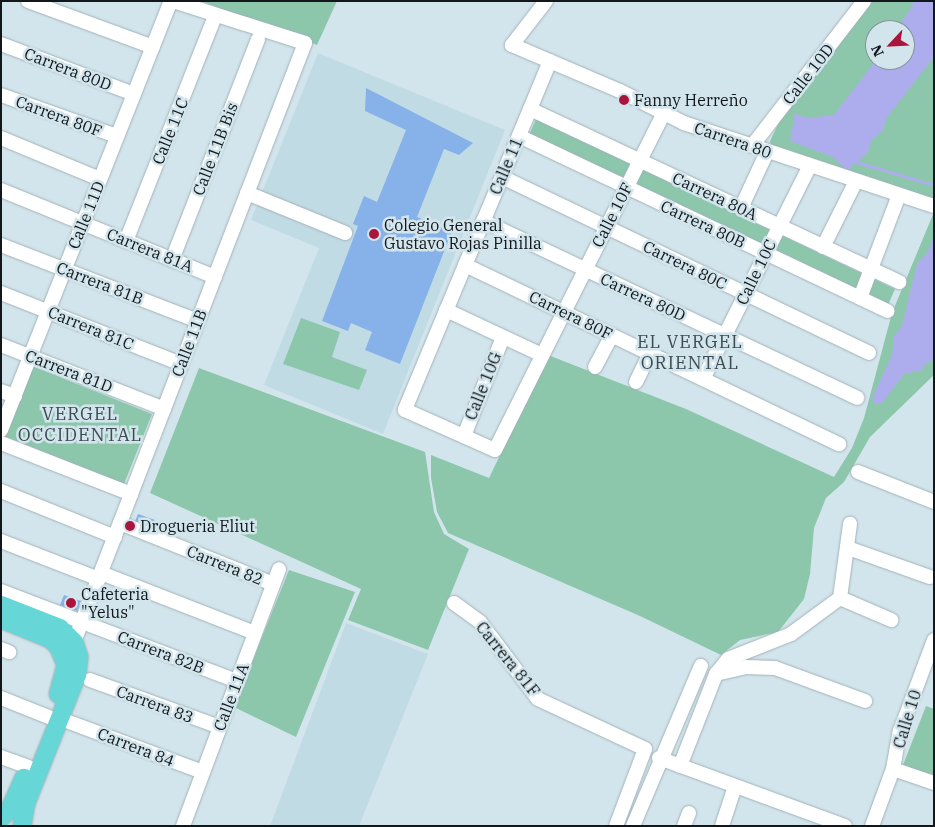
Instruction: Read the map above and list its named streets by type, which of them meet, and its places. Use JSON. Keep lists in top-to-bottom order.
{
  "streets": {
    "street": [
      "Carrera 80D",
      "Calle 10D",
      "Carrera 80F",
      "Calle 11C",
      "Carrera 80",
      "Calle 11B Bis",
      "Calle 11",
      "Carrera 80A",
      "Calle 11D",
      "Calle 10F",
      "Carrera 80B",
      "Carrera 81A",
      "Carrera 80C",
      "Calle 10C",
      "Carrera 81B",
      "Carrera 81C",
      "Calle 11B",
      "Carrera 81D",
      "Calle 10G",
      "Carrera 82",
      "Carrera 82B",
      "Carrera 81F",
      "Calle 11A",
      "Carrera 83",
      "Calle 10",
      "Carrera 84"
    ]
  },
  "crossings": [
    ["Carrera 80D", "Calle 11"],
    ["Carrera 80D", "Calle 11D"],
    ["Carrera 80D", "Calle 10F"],
    ["Carrera 80D", "Calle 10C"],
    ["Calle 10D", "Carrera 80"],
    ["Carrera 80F", "Calle 11"],
    ["Carrera 80F", "Calle 11D"],
    ["Carrera 80F", "Calle 10F"],
    ["Carrera 80F", "Calle 10C"],
    ["Calle 11C", "Carrera 81A"],
    ["Carrera 80", "Calle 11"],
    ["Carrera 80", "Calle 10F"],
    ["Carrera 80", "Calle 10C"],
    ["Calle 11B Bis", "Carrera 81A"],
    ["Calle 11", "Carrera 80A"],
    ["Calle 11", "Calle 10F"],
    ["Calle 11", "Carrera 80B"],
    ["Calle 11", "Carrera 80C"],
    ["Calle 11", "Calle 10G"],
    ["Carrera 80A", "Calle 10F"],
    ["Carrera 80A", "Calle 10C"],
    ["Calle 11D", "Carrera 81A"],
    ["Calle 11D", "Carrera 81B"],
    ["Calle 11D", "Carrera 81C"],
    ["Calle 11D", "Calle 11B"],
    ["Calle 11D", "Carrera 81D"],
    ["Calle 10F", "Carrera 80B"],
    ["Calle 10F", "Carrera 80C"],
    ["Calle 10F", "Calle 10G"],
    ["Carrera 80B", "Calle 10C"],
    ["Carrera 81A", "Calle 11B"],
    ["Carrera 80C", "Calle 10C"],
    ["Carrera 81B", "Calle 11B"],
    ["Carrera 81C", "Calle 11B"],
    ["Calle 11B", "Carrera 81D"],
    ["Calle 11B", "Carrera 82"],
    ["Calle 11B", "Carrera 82B"],
    ["Carrera 82", "Calle 11A"],
    ["Carrera 82B", "Calle 11A"],
    ["Calle 11A", "Carrera 83"],
    ["Calle 11A", "Carrera 84"]
  ],
  "districts": ["EL VERGEL ORIENTAL", "VERGEL OCCIDENTAL"],
  "places": [
    "Fanny Herreño",
    "Colegio General Gustavo Rojas Pinilla",
    "Drogueria Eliut",
    "Cafeteria \"Yelus\""
  ],
  "north": "bottom left"
}
